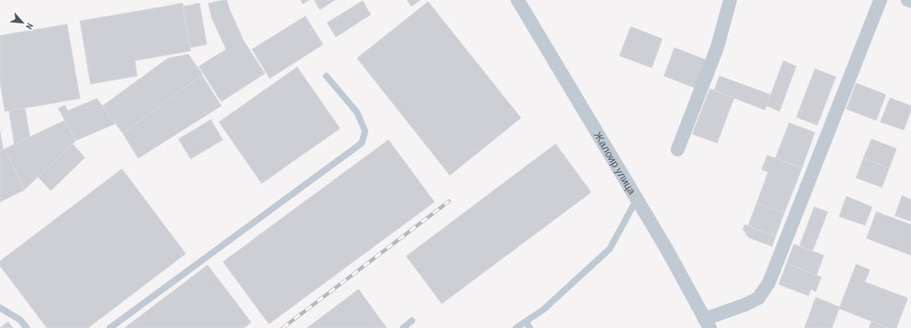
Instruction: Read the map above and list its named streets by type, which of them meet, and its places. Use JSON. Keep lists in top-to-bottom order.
{
  "streets": {
    "street": ["Жалоир улица"]
  },
  "north": "bottom right"
}
